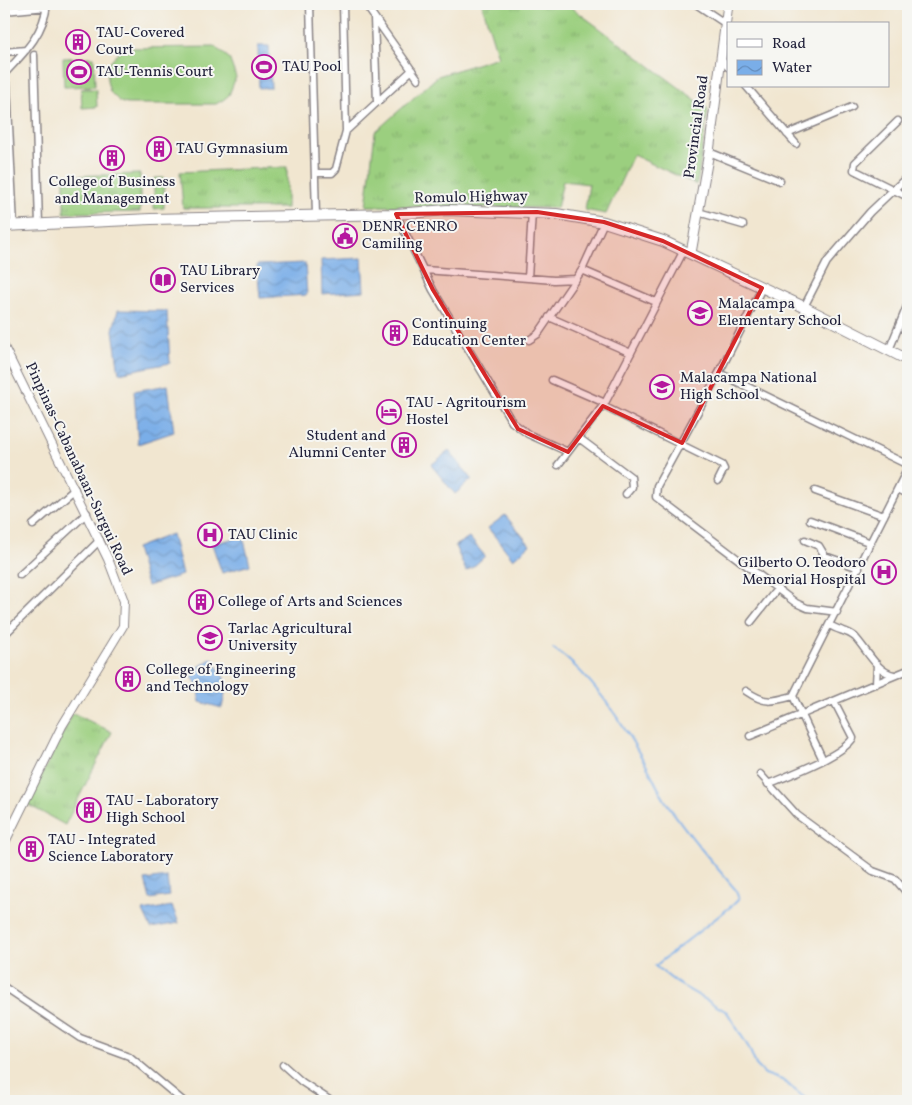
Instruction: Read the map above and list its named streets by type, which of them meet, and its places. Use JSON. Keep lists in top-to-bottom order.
{
  "streets": {
    "highway": ["Romulo Highway"],
    "main road": ["Provincial Road"],
    "street": ["Pinpinas-Cabanabaan-Surgui Road"]
  },
  "crossings": [
    ["Provincial Road", "Romulo Highway"]
  ],
  "places": {
    "building": [
      "TAU-Covered Court",
      "TAU Gymnasium",
      "College of Business and Management",
      "Continuing Education Center",
      "Student and Alumni Center",
      "College of Arts and Sciences",
      "College of Engineering and Technology",
      "TAU - Laboratory High School",
      "TAU - Integrated Science Laboratory"
    ],
    "sports": ["TAU Pool", "TAU-Tennis Court"],
    "public building": ["DENR CENRO Camiling"],
    "library": ["TAU Library Services"],
    "school or university": ["Malacampa Elementary School", "Malacampa National High School", "Tarlac Agricultural University"],
    "hotel": ["TAU - Agritourism Hostel"],
    "hospital": ["TAU Clinic", "Gilberto O. Teodoro Memorial Hospital"]
  },
  "legend": ["Road", "Water"]
}
